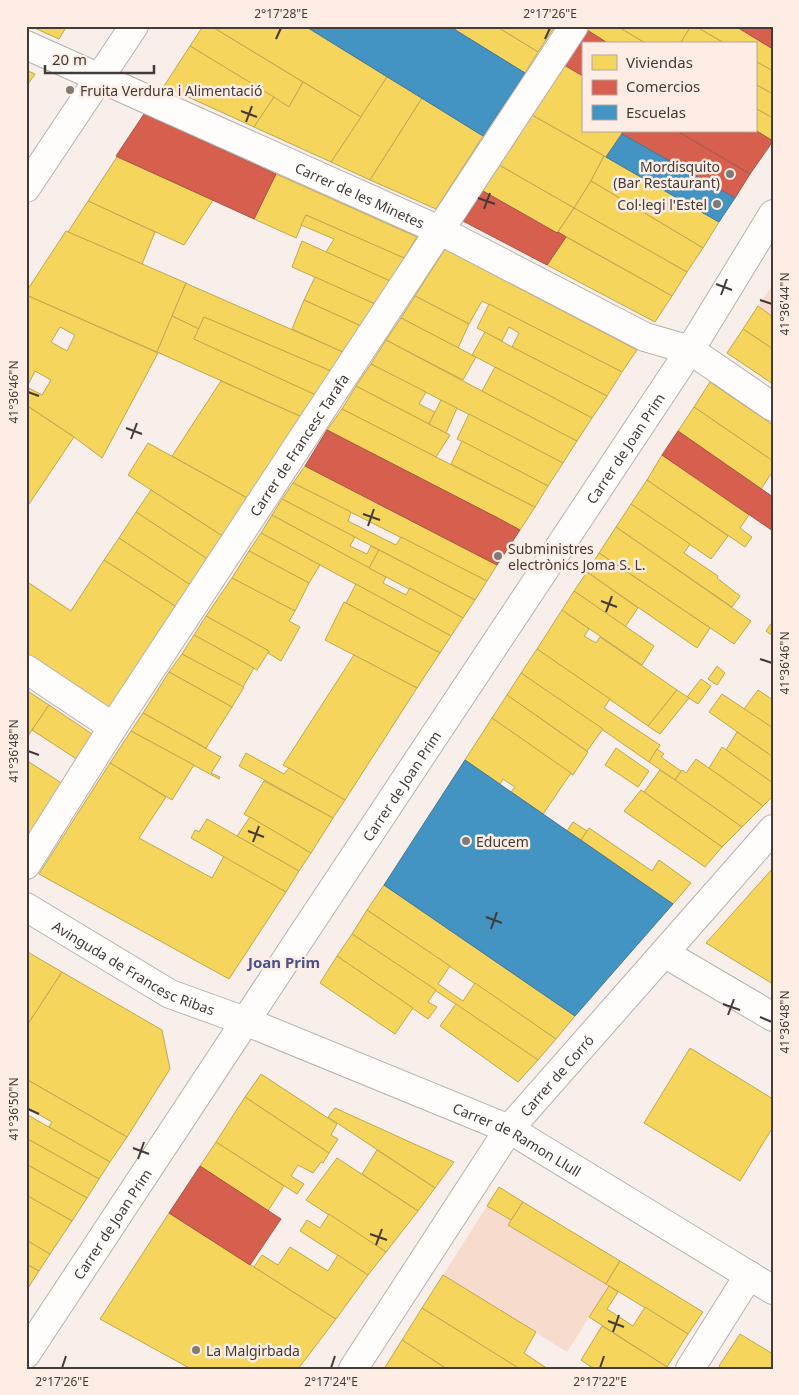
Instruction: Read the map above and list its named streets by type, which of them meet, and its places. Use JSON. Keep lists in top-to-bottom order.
{
  "streets": {
    "street": [
      "Carrer de les Minetes",
      "Carrer de Francesc Tarafa",
      "Carrer de Joan Prim",
      "Avinguda de Francesc Ribas",
      "Carrer de Corró",
      "Carrer de Ramon Llull"
    ]
  },
  "crossings": [
    ["Carrer de les Minetes", "Carrer de Francesc Tarafa"],
    ["Carrer de les Minetes", "Carrer de Joan Prim"],
    ["Carrer de Joan Prim", "Avinguda de Francesc Ribas"],
    ["Carrer de Joan Prim", "Carrer de Ramon Llull"],
    ["Avinguda de Francesc Ribas", "Carrer de Ramon Llull"],
    ["Carrer de Corró", "Carrer de Ramon Llull"]
  ],
  "districts": ["Joan Prim"],
  "places": [
    "Fruita Verdura i Alimentació",
    "Mordisquito (Bar Restaurant)",
    "Col·legi l'Estel",
    "Subministres electrònics Joma S. L.",
    "Educem",
    "La Malgirbada"
  ],
  "legend": ["Viviendas", "Comercios", "Escuelas"],
  "scale_bar": "20 m",
  "coordinates": [
    "2°17'28\"E",
    "2°17'26\"E",
    "41°36'44\"N",
    "41°36'46\"N",
    "41°36'48\"N",
    "41°36'50\"N",
    "2°17'24\"E",
    "2°17'22\"E"
  ]
}
